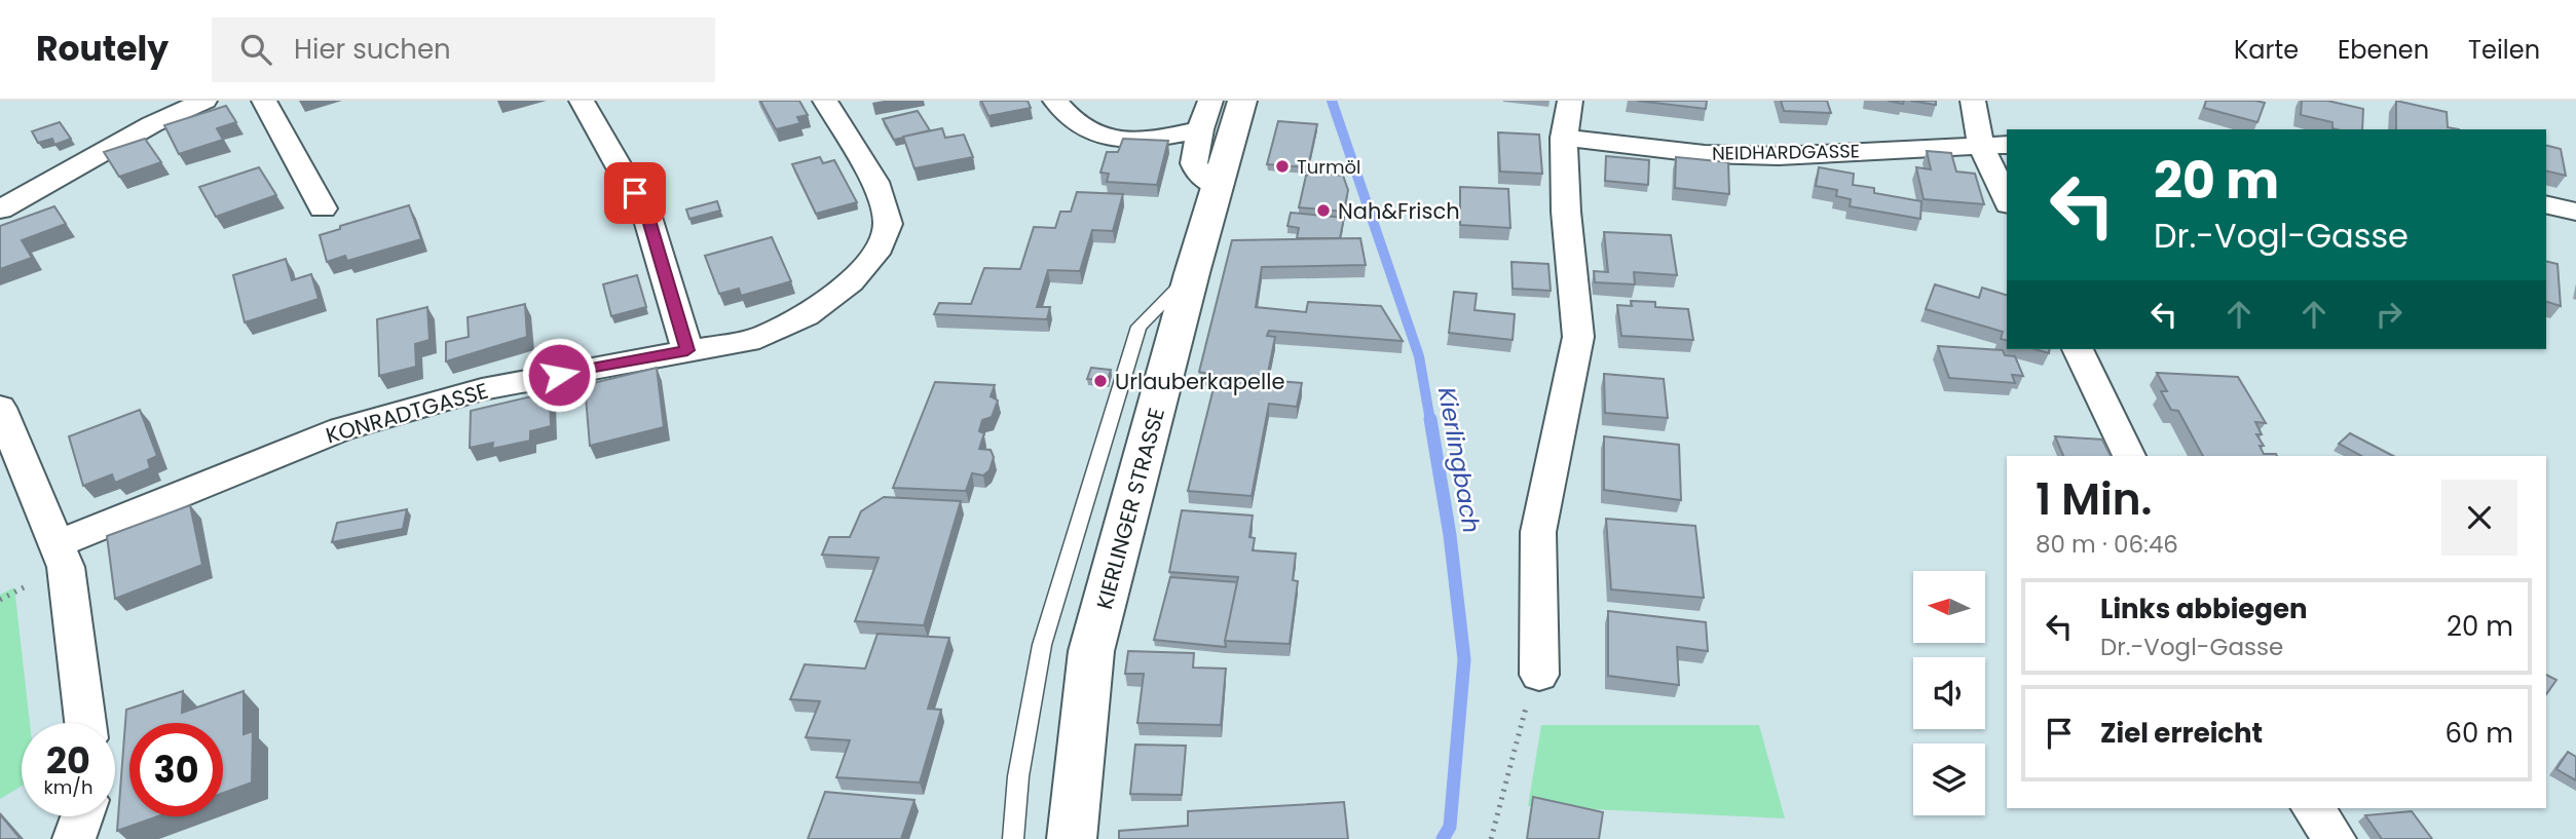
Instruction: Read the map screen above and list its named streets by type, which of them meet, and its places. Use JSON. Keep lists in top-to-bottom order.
{
  "streets": {
    "main road": ["KIERLINGER STRASSE"],
    "street": ["NEIDHARDGASSE", "KONRADTGASSE"]
  },
  "water": ["Kierlingbach"],
  "places": ["Turmöl", "Nah&Frisch", "Urlauberkapelle"],
  "north": "left",
  "page": {
    "header": "Routely",
    "search": "Hier suchen",
    "nav": ["Karte", "Ebenen", "Teilen"],
    "turn": ["20 m", "Dr.-Vogl-Gasse"],
    "heading": ["1 Min.", "80 m · 06:46"],
    "list": [
      {
        "name": "Links abbiegen",
        "note": "Dr.-Vogl-Gasse",
        "value": "20 m"
      },
      {
        "name": "Ziel erreicht",
        "value": "60 m"
      }
    ],
    "speed": "20 km/h",
    "limit": "30"
  }
}
